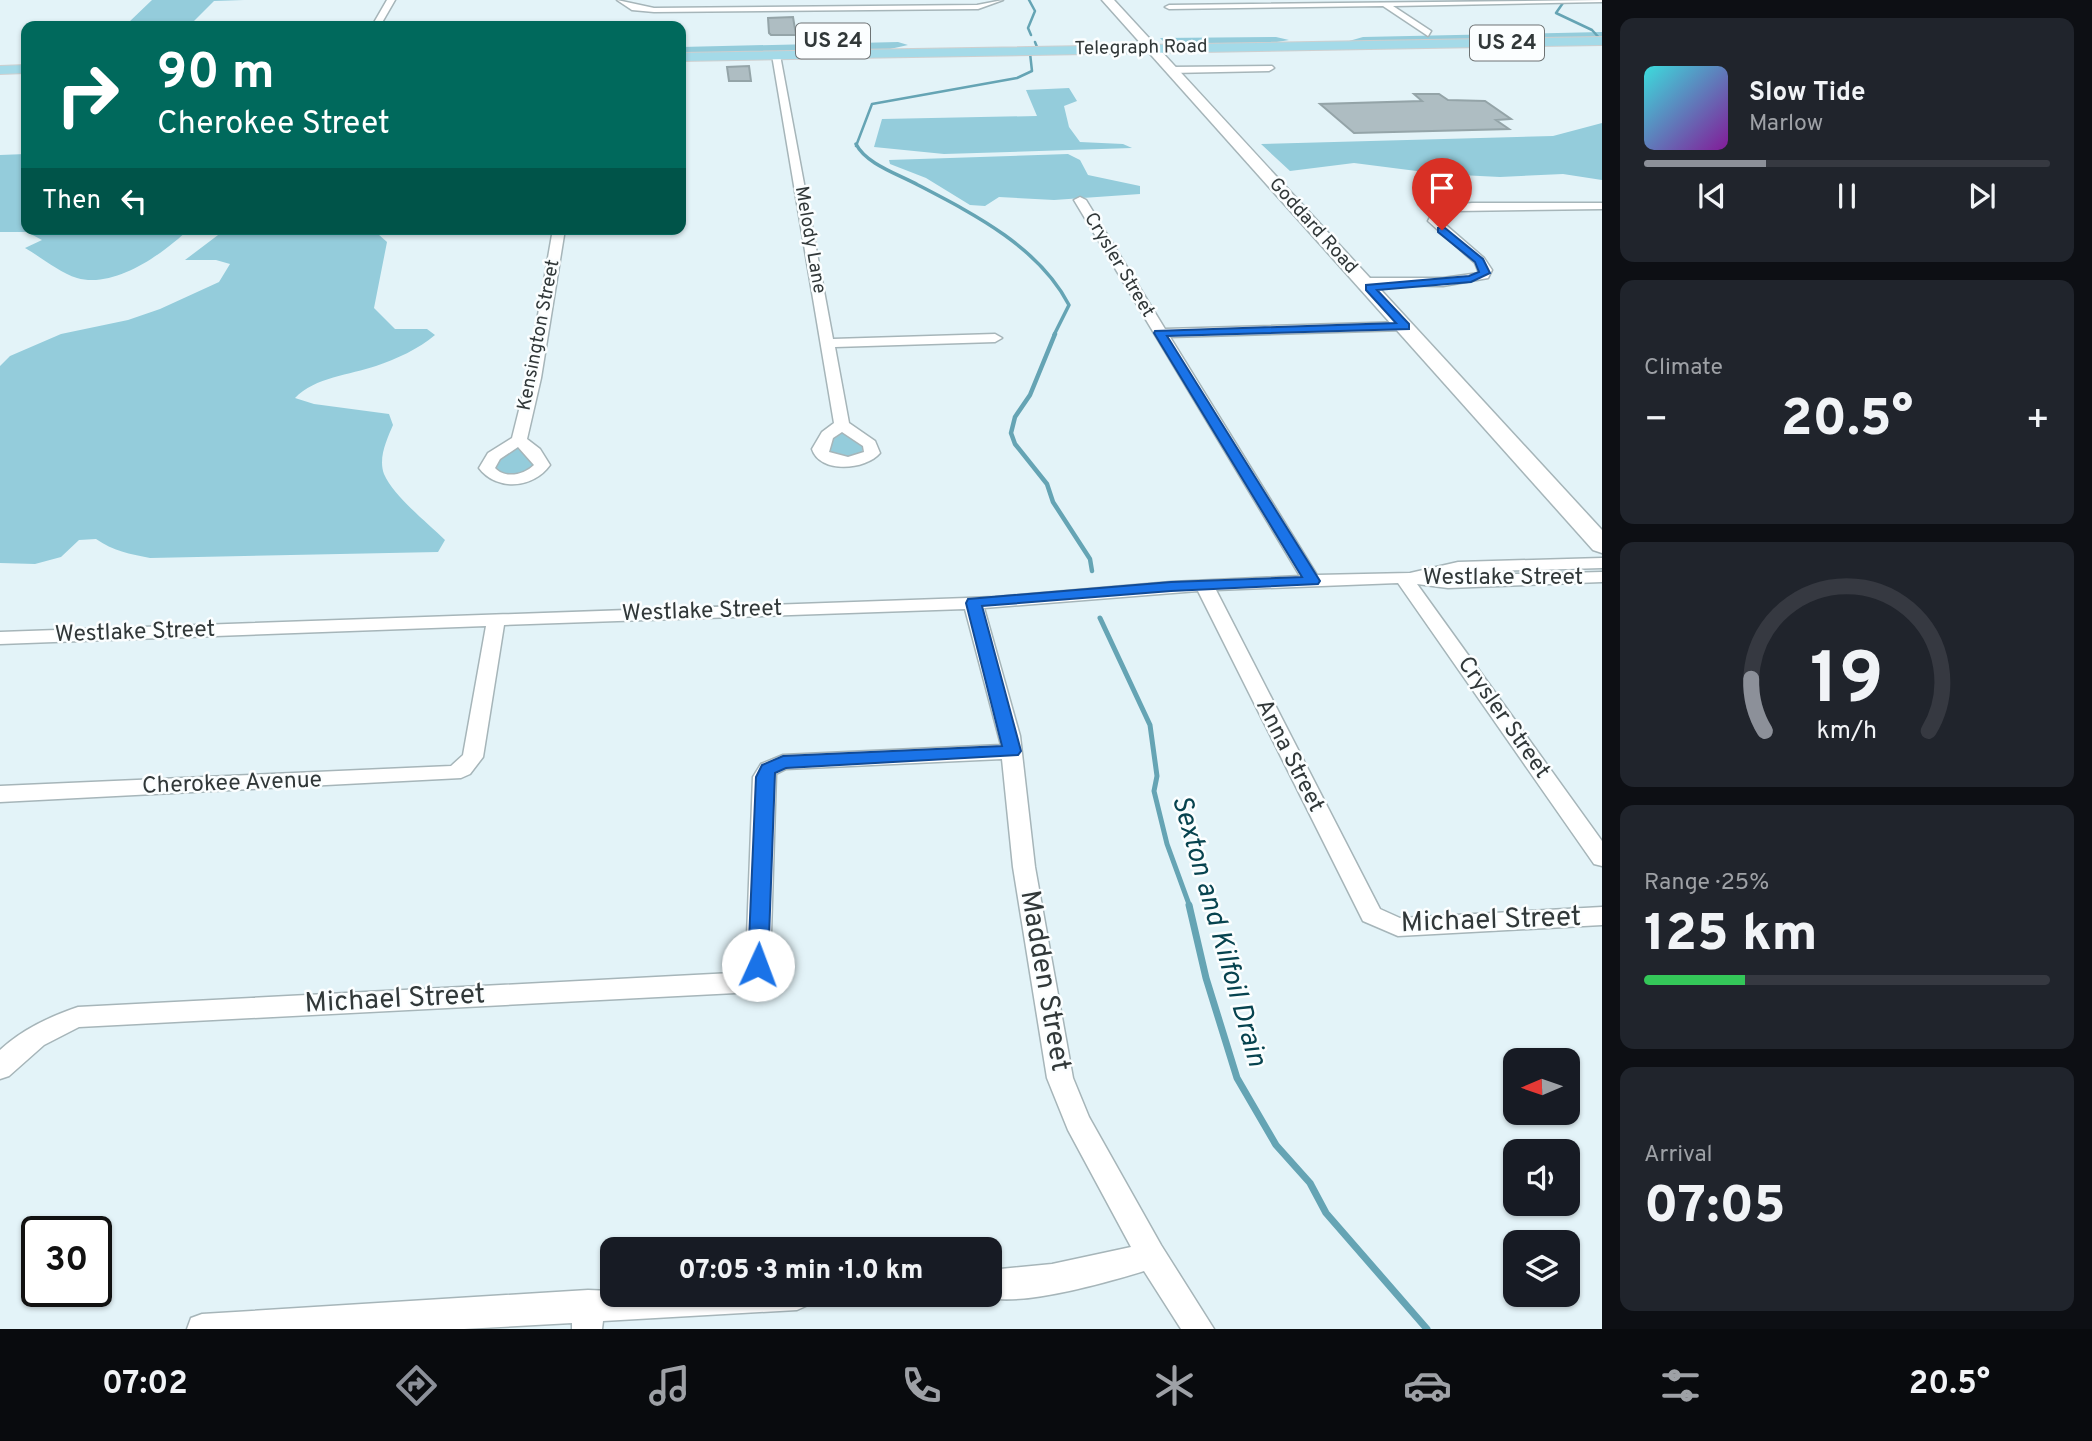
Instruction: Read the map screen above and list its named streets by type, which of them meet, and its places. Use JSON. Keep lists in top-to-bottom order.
{
  "streets": {
    "main road": ["US 24", "Telegraph Road", "Goddard Road"],
    "street": [
      "Melody Lane",
      "Crysler Street",
      "Kensington Street",
      "Westlake Street",
      "Anna Street",
      "Cherokee Avenue",
      "Michael Street",
      "Madden Street"
    ]
  },
  "crossings": [
    ["Telegraph Road", "Goddard Road"],
    ["Telegraph Road", "Melody Lane"],
    ["Crysler Street", "Westlake Street"],
    ["Westlake Street", "Anna Street"],
    ["Westlake Street", "Cherokee Avenue"],
    ["Westlake Street", "Madden Street"],
    ["Anna Street", "Michael Street"],
    ["Michael Street", "Madden Street"]
  ],
  "water": ["Sexton and Kilfoil Drain"],
  "north": "left",
  "page": {
    "turn": ["90 m", "Cherokee Street"],
    "song": ["Slow Tide", "Marlow"],
    "then": "Then",
    "tile": [
      "Climate",
      ["Range · 25%", "125 km"],
      ["Arrival", "07:05"]
    ],
    "heat": ["−", "20.5°", "+"],
    "limit": "30",
    "trip": "07:05 · 3 min · 1.0 km",
    "tabs": ["07:02", "20.5°"],
    "gauge": ["19", "km/h"]
  }
}
